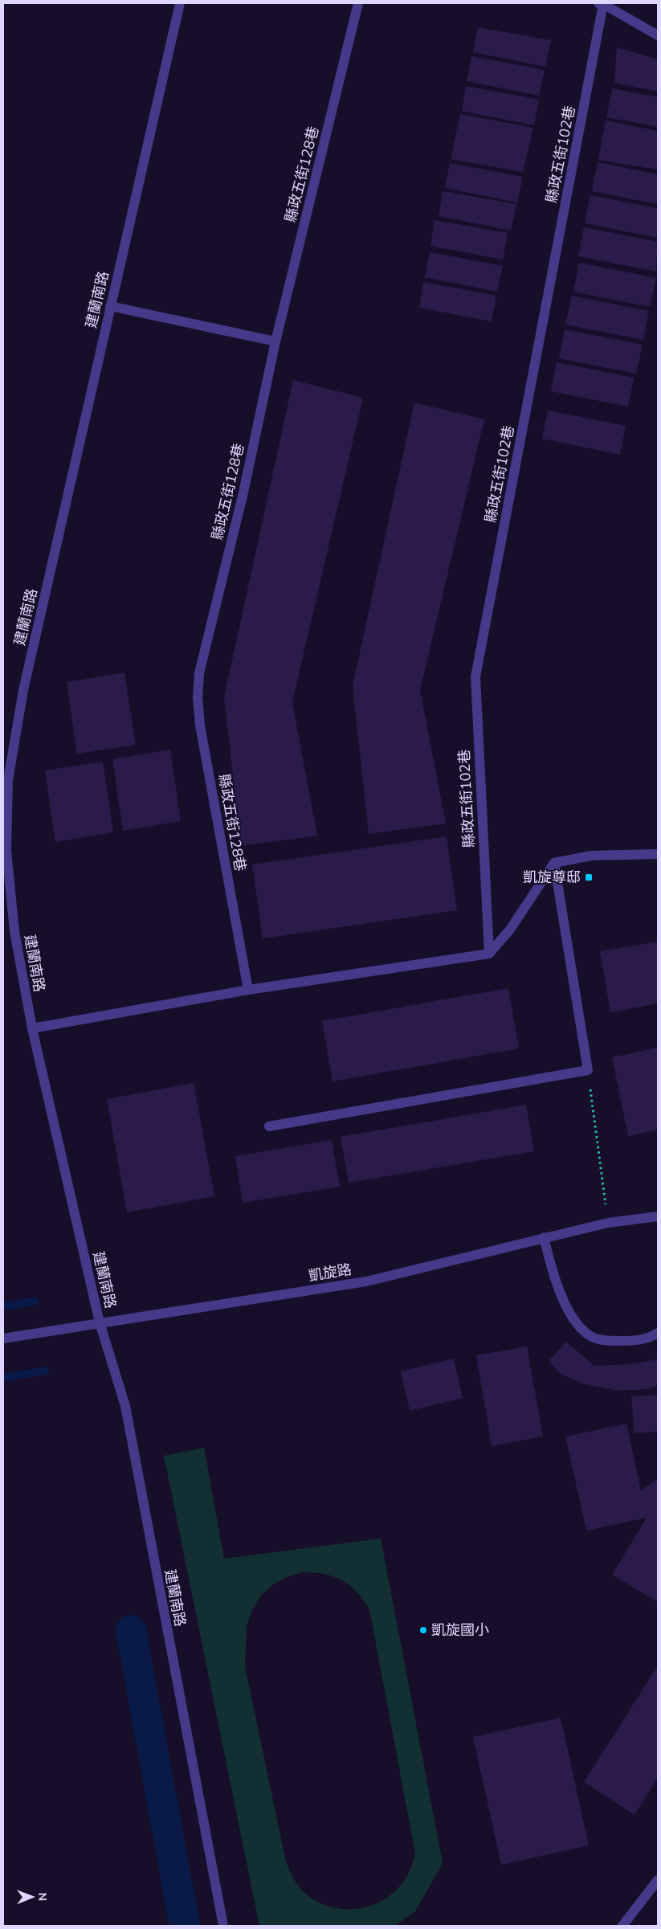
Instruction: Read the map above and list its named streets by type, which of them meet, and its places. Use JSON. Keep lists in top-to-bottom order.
{
  "streets": {
    "street": [
      "縣政五街102巷",
      "縣政五街128巷",
      "建蘭南路",
      "凱旋路"
    ]
  },
  "crossings": [
    ["建蘭南路", "凱旋路"]
  ],
  "places": {
    "transit": ["凱旋尊邸"],
    "other": ["凱旋國小"]
  },
  "north": "right"
}
